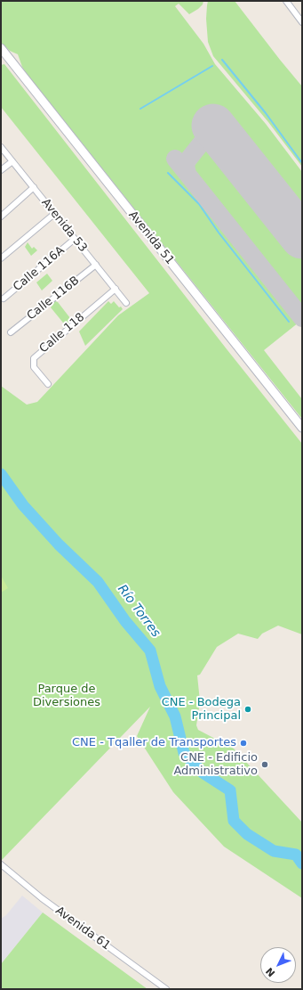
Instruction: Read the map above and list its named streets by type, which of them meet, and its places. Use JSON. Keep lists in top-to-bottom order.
{
  "streets": {
    "main road": ["Avenida 51"],
    "street": [
      "Avenida 53",
      "Calle 116A",
      "Calle 116B",
      "Calle 118",
      "Avenida 61"
    ]
  },
  "crossings": [
    ["Avenida 53", "Calle 116A"],
    ["Avenida 53", "Calle 116B"],
    ["Avenida 53", "Calle 118"]
  ],
  "water": ["Río Torres"],
  "parks": ["Parque de Diversiones"],
  "places": ["CNE - Bodega Principal", "CNE - Tqaller de Transportes", "CNE - Edificio Administrativo"],
  "north": "bottom left"
}
